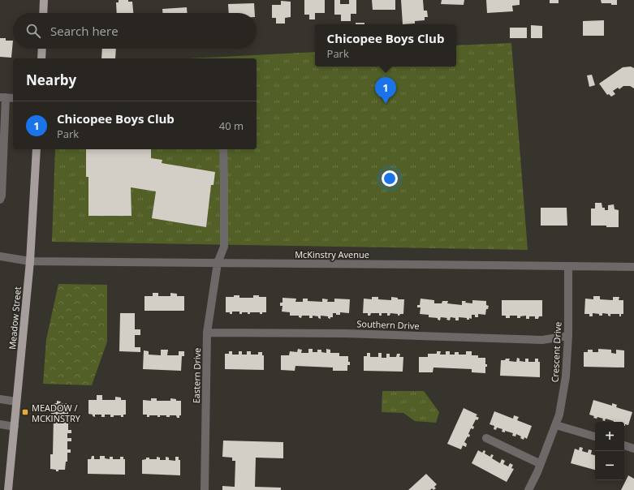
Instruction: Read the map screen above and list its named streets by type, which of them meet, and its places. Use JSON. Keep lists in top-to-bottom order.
{
  "streets": {
    "main road": ["Meadow Street"],
    "street": [
      "McKinstry Avenue",
      "Southern Drive",
      "Crescent Drive",
      "Eastern Drive"
    ]
  },
  "crossings": [
    ["McKinstry Avenue", "Meadow Street"],
    ["McKinstry Avenue", "Crescent Drive"],
    ["McKinstry Avenue", "Eastern Drive"],
    ["Southern Drive", "Crescent Drive"],
    ["Southern Drive", "Eastern Drive"]
  ],
  "places": {
    "transit": ["MEADOW / MCKINSTRY"]
  },
  "page": {
    "search": "Search here",
    "popup": ["Chicopee Boys Club", "Park"],
    "heading": "Nearby",
    "pins": "1",
    "list": [
      {
        "mark": "1",
        "name": "Chicopee Boys Club",
        "note": "Park",
        "value": "40 m"
      }
    ],
    "map_buttons": ["+", "−"]
  }
}
